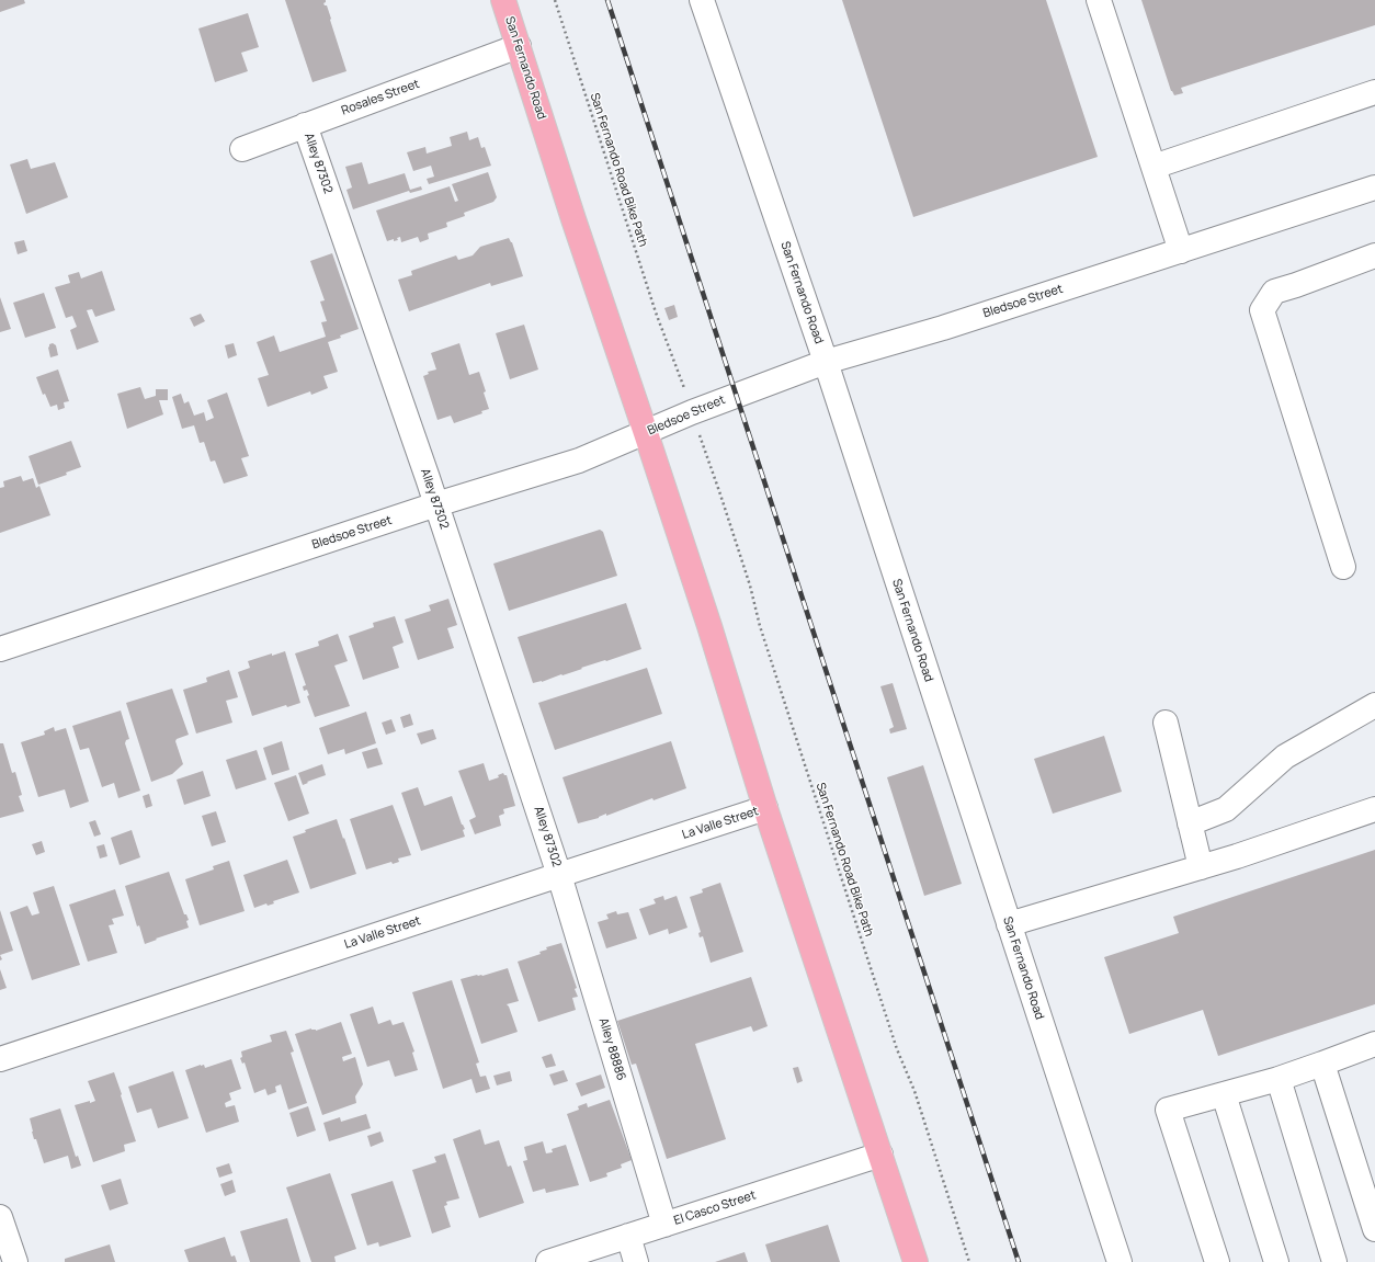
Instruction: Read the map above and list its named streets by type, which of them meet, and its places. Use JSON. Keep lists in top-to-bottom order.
{
  "streets": {
    "main road": ["San Fernando Road"],
    "street": [
      "Rosales Street",
      "Alley 87302",
      "Bledsoe Street",
      "La Valle Street",
      "Alley 88886",
      "El Casco Street"
    ],
    "path": ["San Fernando Road Bike Path"]
  },
  "crossings": [
    ["San Fernando Road", "Rosales Street"],
    ["San Fernando Road", "Bledsoe Street"],
    ["San Fernando Road", "La Valle Street"],
    ["San Fernando Road", "El Casco Street"],
    ["Rosales Street", "Alley 87302"],
    ["Alley 87302", "Bledsoe Street"],
    ["Alley 87302", "La Valle Street"],
    ["Alley 87302", "Alley 88886"],
    ["La Valle Street", "Alley 88886"],
    ["Alley 88886", "El Casco Street"]
  ]
}
